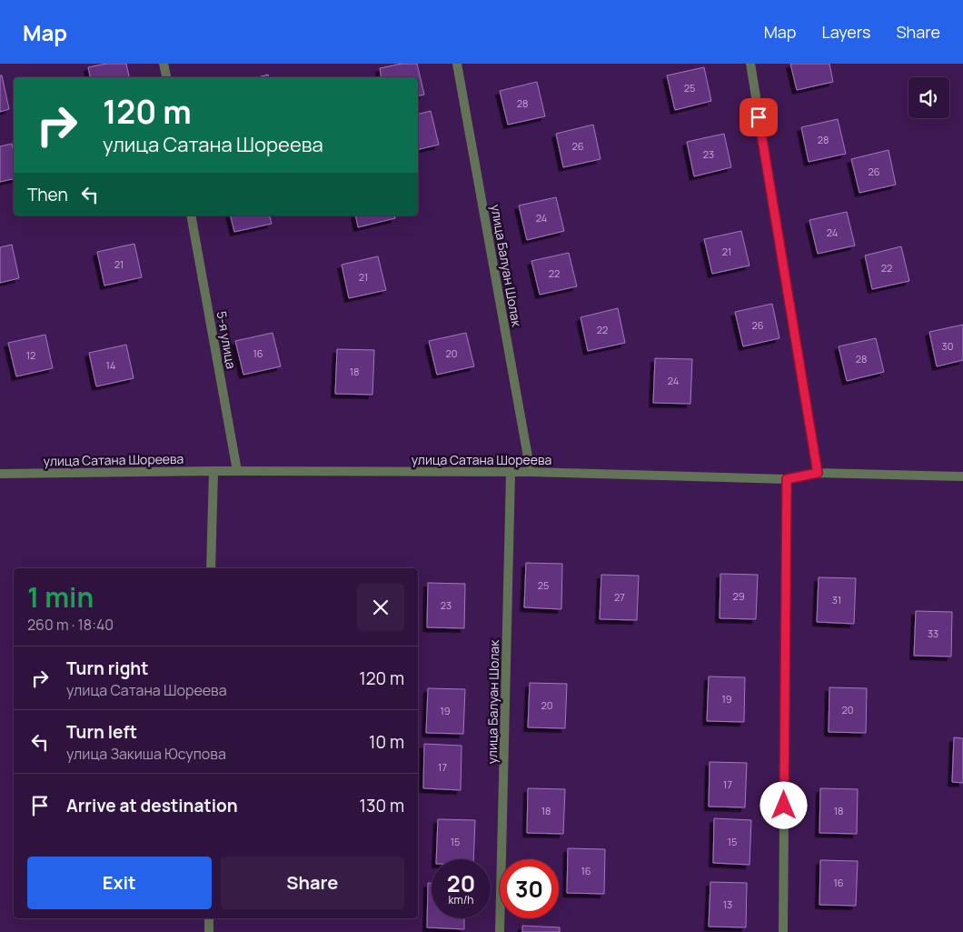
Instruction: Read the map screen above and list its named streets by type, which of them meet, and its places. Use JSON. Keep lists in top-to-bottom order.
{
  "streets": {
    "street": ["улица Балуан Шолак", "5-я улица", "улица Сатана Шореева"]
  },
  "crossings": [
    ["улица Балуан Шолак", "улица Сатана Шореева"],
    ["5-я улица", "улица Сатана Шореева"]
  ],
  "house_numbers": [
    "25",
    "28",
    "28",
    "26",
    "23",
    "26",
    "24",
    "24",
    "21",
    "21",
    "22",
    "22",
    "21",
    "26",
    "22",
    "30",
    "16",
    "20",
    "12",
    "28",
    "14",
    "18",
    "24",
    "25",
    "29",
    "27",
    "31",
    "23",
    "33",
    "19",
    "20",
    "20",
    "19",
    "17",
    "17",
    "18",
    "18",
    "15",
    "15",
    "16",
    "16",
    "13"
  ],
  "page": {
    "header": "Map",
    "nav": ["Map", "Layers", "Share"],
    "turn": ["120 m", "улица Сатана Шореева"],
    "then": "Then",
    "heading": ["1 min", "260 m · 18:40"],
    "list": [
      {
        "name": "Turn right",
        "note": "улица Сатана Шореева",
        "value": "120 m"
      },
      {
        "name": "Turn left",
        "note": "улица Закиша Юсупова",
        "value": "10 m"
      },
      {
        "name": "Arrive at destination",
        "value": "130 m"
      }
    ],
    "buttons": ["Exit", "Share"],
    "speed": "20 km/h",
    "limit": "30"
  }
}
